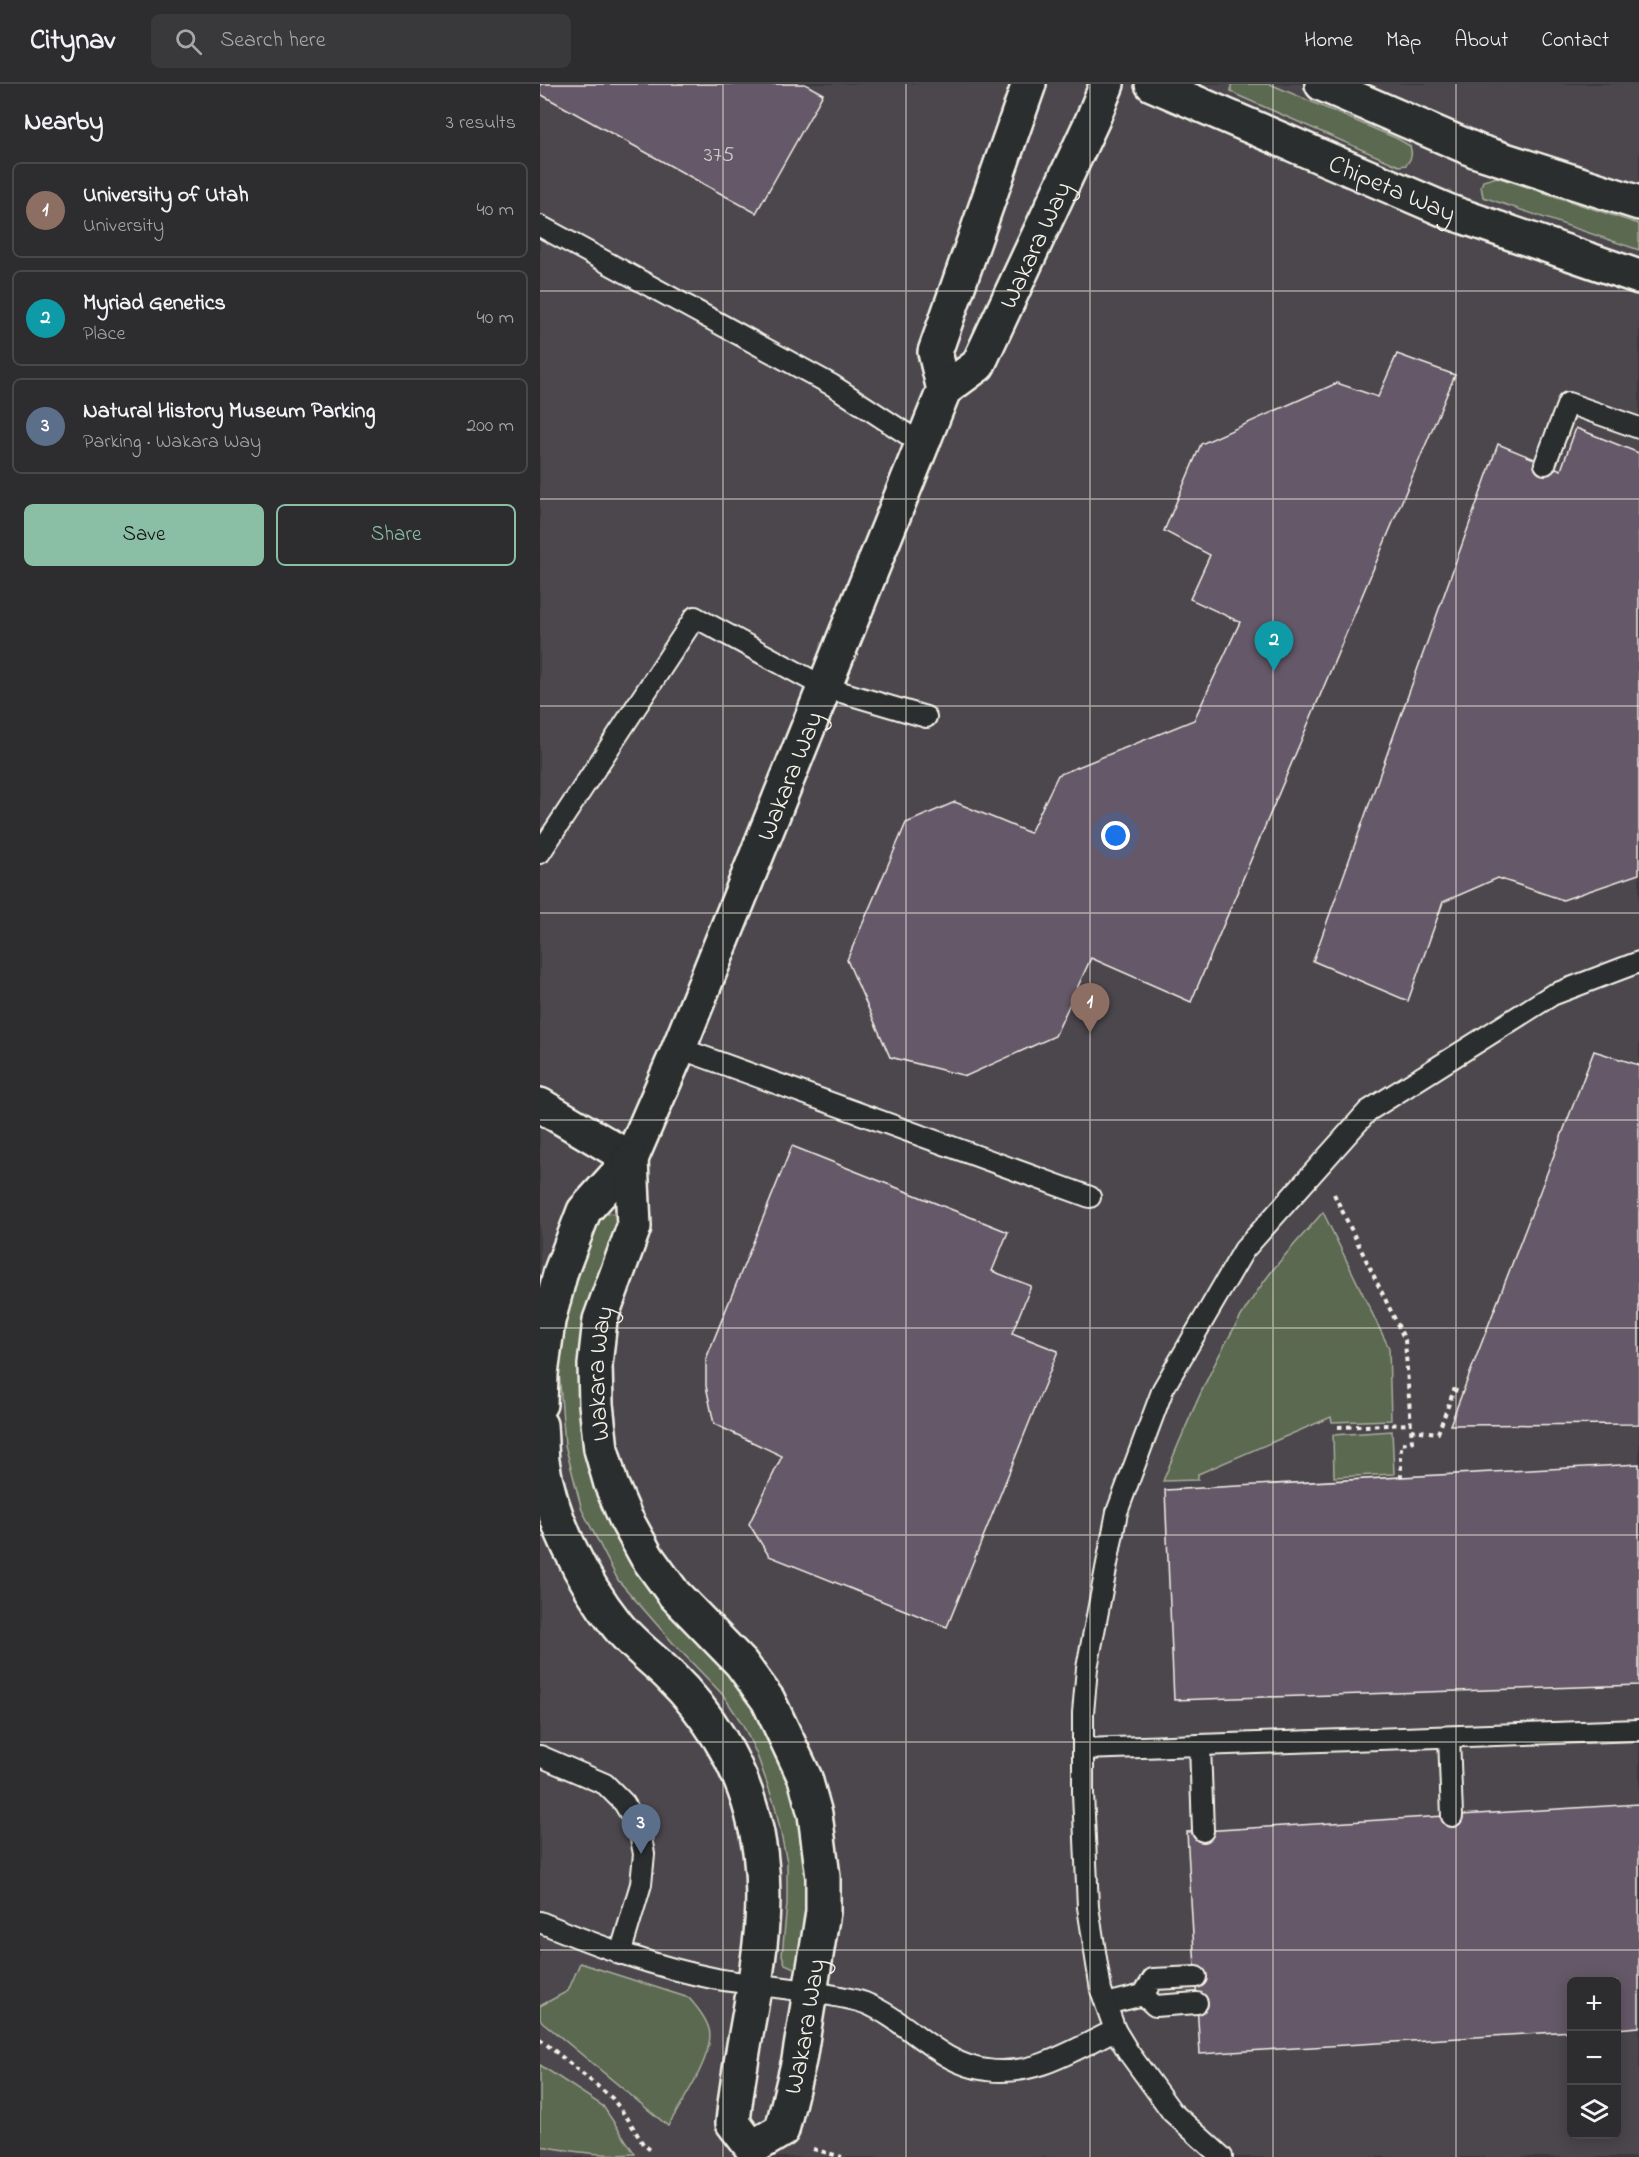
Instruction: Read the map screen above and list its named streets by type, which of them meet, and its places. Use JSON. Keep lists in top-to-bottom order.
{
  "streets": {
    "street": ["Chipeta Way", "Wakara Way"]
  },
  "house_numbers": ["375"],
  "page": {
    "header": "Citynav",
    "search": "Search here",
    "nav": [
      "Home",
      "Map",
      "About",
      "Contact"
    ],
    "heading": ["Nearby", "3 results"],
    "list": [
      {
        "mark": "1",
        "name": "University of Utah",
        "note": "University",
        "value": "40 m"
      },
      {
        "mark": "2",
        "name": "Myriad Genetics",
        "note": "Place",
        "value": "40 m"
      },
      {
        "mark": "3",
        "name": "Natural History Museum Parking",
        "note": "Parking · Wakara Way",
        "value": "200 m"
      }
    ],
    "buttons": ["Save", "Share"],
    "pins": ["2", "1", "3"],
    "map_buttons": ["+", "−"]
  }
}
